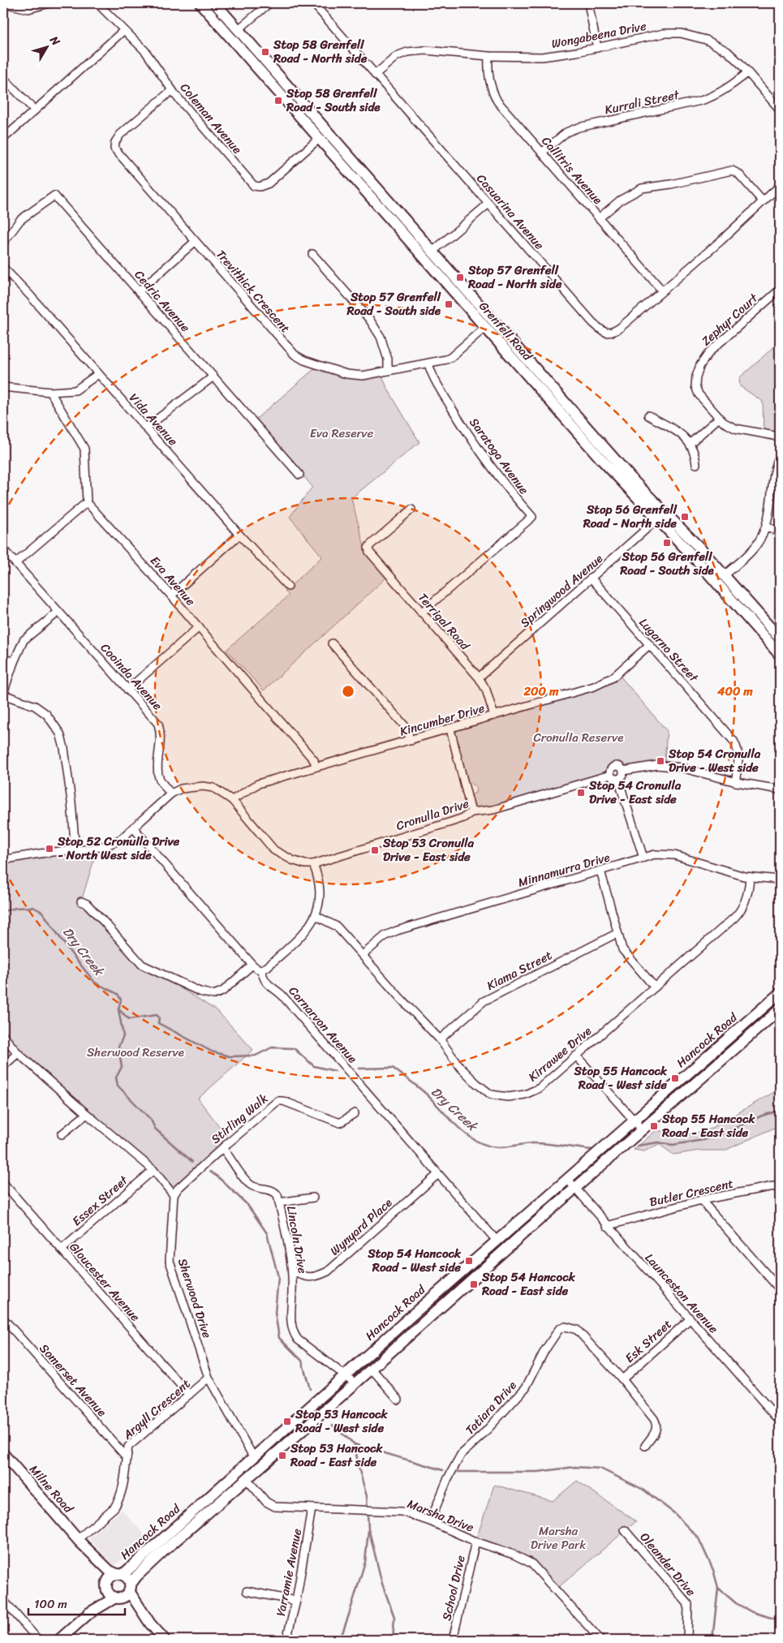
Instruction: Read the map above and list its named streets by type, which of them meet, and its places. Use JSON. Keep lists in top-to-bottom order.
{
  "streets": {
    "main road": ["Grenfell Road", "Hancock Road", "Milne Road"],
    "street": [
      "Wongabeena Drive",
      "Kurrali Street",
      "Coleman Avenue",
      "Callitris Avenue",
      "Casuarina Avenue",
      "Trevithick Crescent",
      "Cedric Avenue",
      "Zephyr Court",
      "Vida Avenue",
      "Saratoga Avenue",
      "Eva Avenue",
      "Springwood Avenue",
      "Terrigal Road",
      "Lugarno Street",
      "Cooinda Avenue",
      "Kincumber Drive",
      "Cronulla Drive",
      "Minnamurra Drive",
      "Kiama Street",
      "Carnarvon Avenue",
      "Kirrawee Drive",
      "Stirling Walk",
      "Butler Crescent",
      "Essex Street",
      "Wynyard Place",
      "Lincoln Drive",
      "Gloucester Avenue",
      "Launceston Avenue",
      "Sherwood Drive",
      "Esk Street",
      "Somerset Avenue",
      "Tatiara Drive",
      "Argyll Crescent",
      "Marsha Drive",
      "Oleander Drive",
      "Yarramie Avenue",
      "School Drive"
    ]
  },
  "crossings": [
    ["Wongabeena Drive", "Kurrali Street"],
    ["Wongabeena Drive", "Callitris Avenue"],
    ["Wongabeena Drive", "Casuarina Avenue"],
    ["Kurrali Street", "Callitris Avenue"],
    ["Coleman Avenue", "Trevithick Crescent"],
    ["Coleman Avenue", "Grenfell Road"],
    ["Callitris Avenue", "Casuarina Avenue"],
    ["Trevithick Crescent", "Grenfell Road"],
    ["Trevithick Crescent", "Saratoga Avenue"],
    ["Grenfell Road", "Springwood Avenue"],
    ["Saratoga Avenue", "Terrigal Road"],
    ["Eva Avenue", "Kincumber Drive"],
    ["Springwood Avenue", "Terrigal Road"],
    ["Springwood Avenue", "Lugarno Street"],
    ["Terrigal Road", "Kincumber Drive"],
    ["Lugarno Street", "Kincumber Drive"],
    ["Cooinda Avenue", "Cronulla Drive"],
    ["Kincumber Drive", "Cronulla Drive"],
    ["Minnamurra Drive", "Kirrawee Drive"],
    ["Kiama Street", "Kirrawee Drive"],
    ["Carnarvon Avenue", "Hancock Road"],
    ["Carnarvon Avenue", "Wynyard Place"],
    ["Hancock Road", "Lincoln Drive"],
    ["Hancock Road", "Launceston Avenue"],
    ["Hancock Road", "Sherwood Drive"],
    ["Hancock Road", "Milne Road"],
    ["Hancock Road", "Marsha Drive"],
    ["Stirling Walk", "Lincoln Drive"],
    ["Stirling Walk", "Sherwood Drive"],
    ["Butler Crescent", "Launceston Avenue"],
    ["Essex Street", "Gloucester Avenue"],
    ["Wynyard Place", "Lincoln Drive"],
    ["Gloucester Avenue", "Argyll Crescent"],
    ["Launceston Avenue", "Esk Street"],
    ["Sherwood Drive", "Argyll Crescent"],
    ["Esk Street", "Tatiara Drive"],
    ["Somerset Avenue", "Argyll Crescent"],
    ["Tatiara Drive", "Marsha Drive"],
    ["Argyll Crescent", "Milne Road"],
    ["Marsha Drive", "Yarramie Avenue"],
    ["Marsha Drive", "School Drive"]
  ],
  "water": ["Dry Creek"],
  "parks": [
    "Eva Reserve",
    "Cronulla Reserve",
    "Sherwood Reserve",
    "Marsha Drive Park"
  ],
  "places": {
    "transit": [
      "Stop 58 Grenfell Road - North side",
      "Stop 58 Grenfell Road - South side",
      "Stop 57 Grenfell Road - North side",
      "Stop 57 Grenfell Road - South side",
      "Stop 56 Grenfell Road - North side",
      "Stop 56 Grenfell Road - South side",
      "Stop 54 Cronulla Drive - West side",
      "Stop 54 Cronulla Drive - East side",
      "Stop 52 Cronulla Drive - North West side",
      "Stop 53 Cronulla Drive - East side",
      "Stop 55 Hancock Road - West side",
      "Stop 55 Hancock Road - East side",
      "Stop 54 Hancock Road - West side",
      "Stop 54 Hancock Road - East side",
      "Stop 53 Hancock Road - West side",
      "Stop 53 Hancock Road - East side"
    ]
  },
  "scale_bar": "100 m",
  "north": "top right",
  "rings": ["200 m", "400 m"]
}
